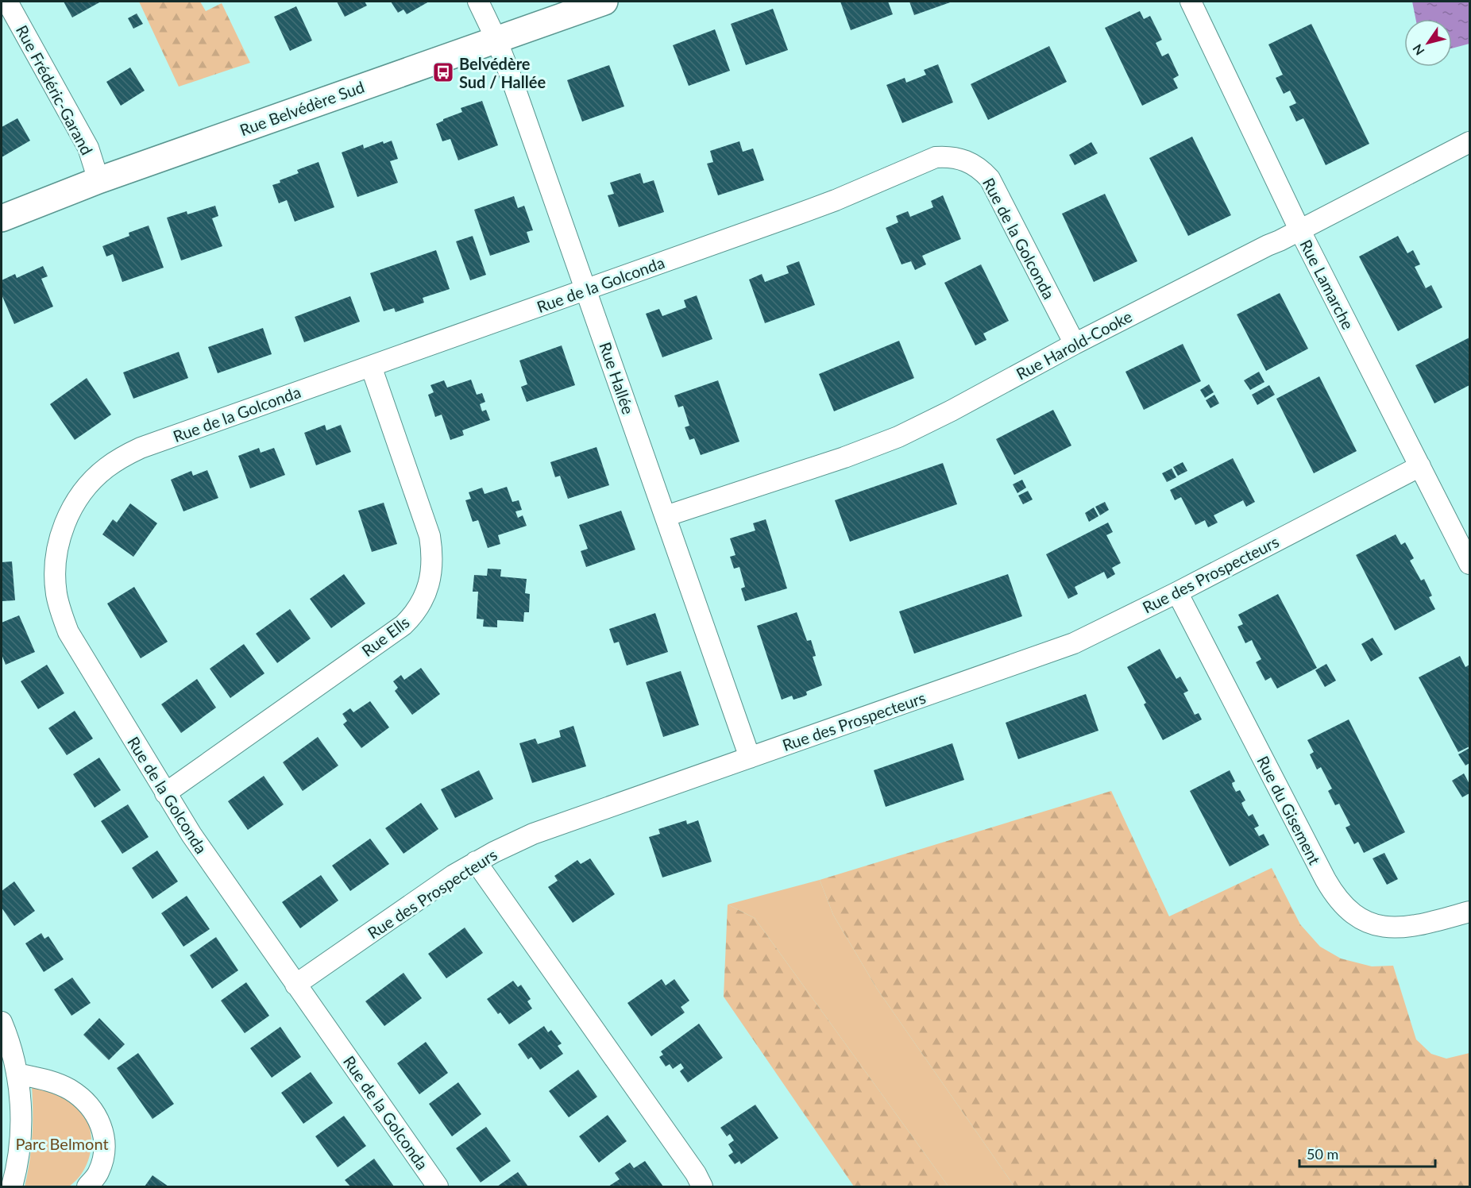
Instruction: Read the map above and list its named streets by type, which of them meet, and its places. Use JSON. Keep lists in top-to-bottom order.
{
  "streets": {
    "street": [
      "Rue Frédéric-Garand",
      "Rue Belvédère Sud",
      "Rue de la Golconda",
      "Rue Lamarche",
      "Rue Harold-Cooke",
      "Rue Hallée",
      "Rue des Prospecteurs",
      "Rue Ells",
      "Rue du Gisement"
    ]
  },
  "crossings": [
    ["Rue Frédéric-Garand", "Rue Belvédère Sud"],
    ["Rue Belvédère Sud", "Rue Hallée"],
    ["Rue de la Golconda", "Rue Harold-Cooke"],
    ["Rue de la Golconda", "Rue Hallée"],
    ["Rue de la Golconda", "Rue des Prospecteurs"],
    ["Rue de la Golconda", "Rue Ells"],
    ["Rue Lamarche", "Rue Harold-Cooke"],
    ["Rue Lamarche", "Rue des Prospecteurs"],
    ["Rue Harold-Cooke", "Rue Hallée"],
    ["Rue Hallée", "Rue des Prospecteurs"],
    ["Rue des Prospecteurs", "Rue du Gisement"]
  ],
  "parks": ["Parc Belmont"],
  "places": {
    "bus stop": ["Belvédère Sud / Hallée"]
  },
  "scale_bar": "50 m",
  "north": "bottom left"
}
